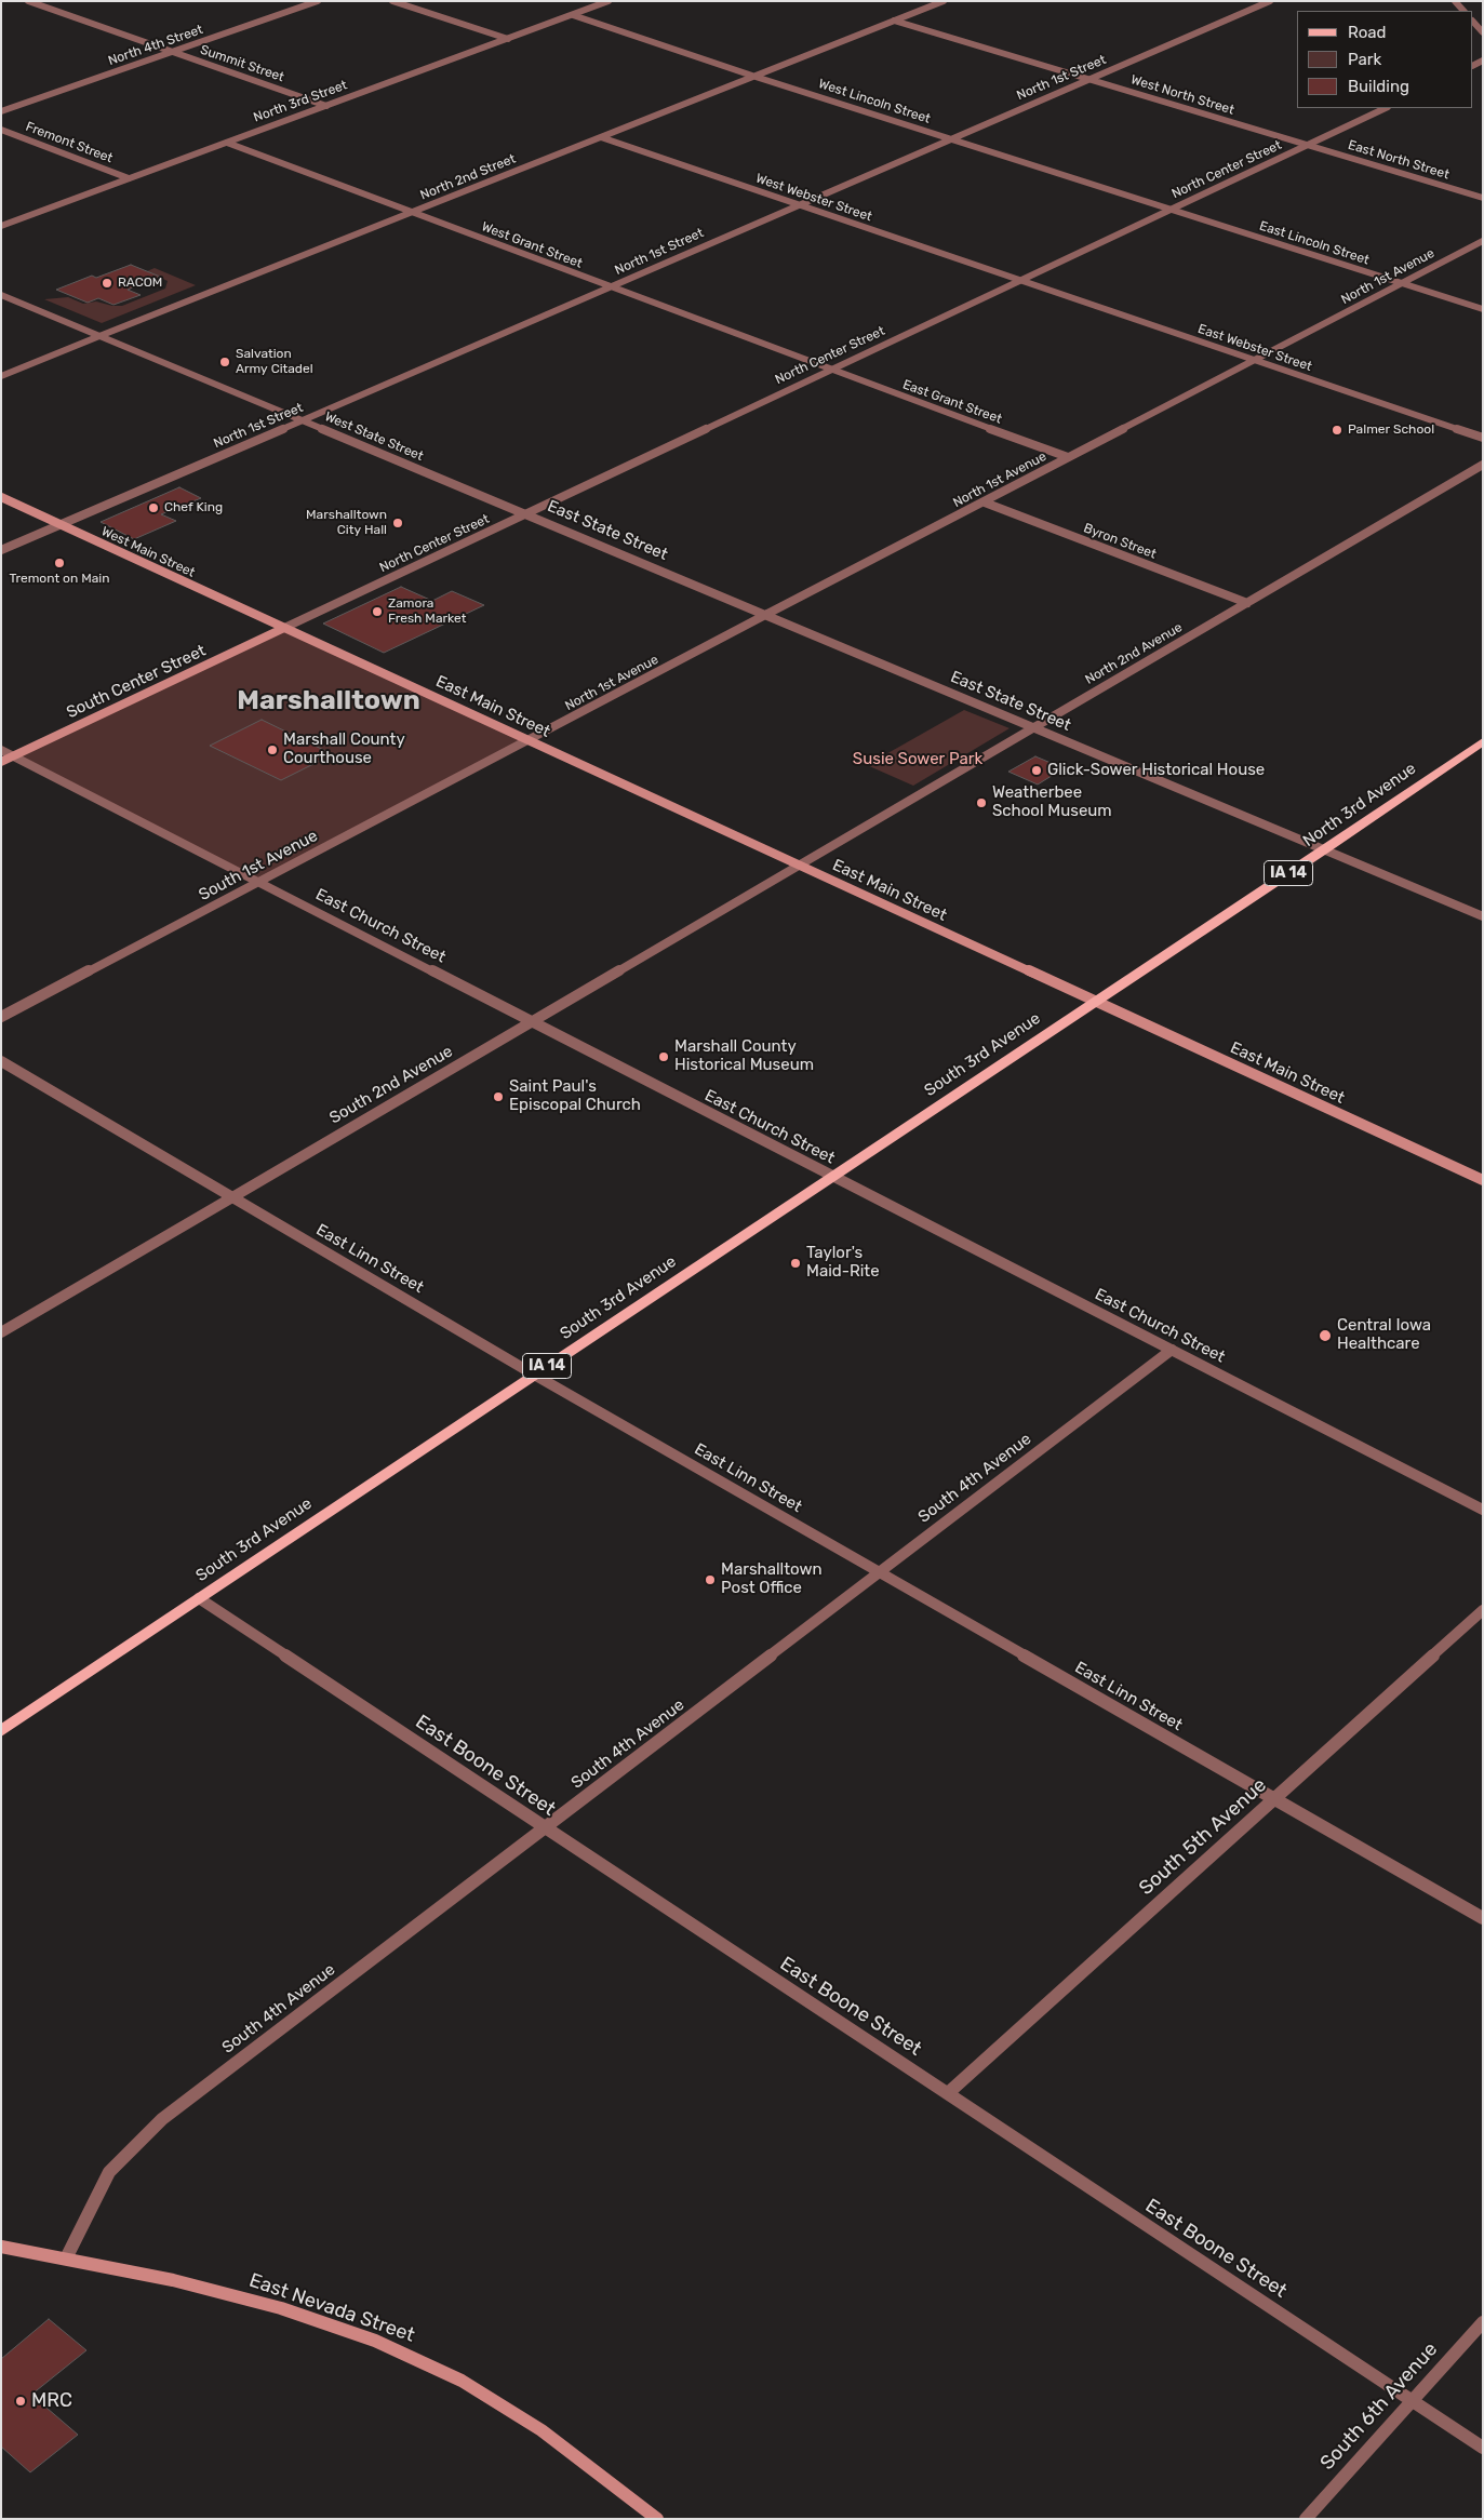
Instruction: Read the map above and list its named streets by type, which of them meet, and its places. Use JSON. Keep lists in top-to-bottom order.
{
  "streets": {
    "main road": [
      "West Main Street",
      "South Center Street",
      "East Main Street",
      "North 3rd Avenue",
      "IA 14",
      "South 3rd Avenue",
      "East Nevada Street"
    ],
    "street": [
      "North 4th Street",
      "Summit Street",
      "North 1st Street",
      "West North Street",
      "North 3rd Street",
      "West Lincoln Street",
      "Fremont Street",
      "East North Street",
      "North Center Street",
      "North 2nd Street",
      "West Webster Street",
      "East Lincoln Street",
      "West Grant Street",
      "North 1st Avenue",
      "East Webster Street",
      "East Grant Street",
      "West State Street",
      "East State Street",
      "Byron Street",
      "North 2nd Avenue",
      "South 1st Avenue",
      "East Church Street",
      "South 2nd Avenue",
      "East Linn Street",
      "South 4th Avenue",
      "East Boone Street",
      "South 5th Avenue",
      "South 6th Avenue"
    ]
  },
  "crossings": [
    ["North 4th Street", "Summit Street"],
    ["Summit Street", "North 3rd Street"],
    ["North 1st Street", "West North Street"],
    ["North 1st Street", "West Lincoln Street"],
    ["North 1st Street", "West Webster Street"],
    ["North 1st Street", "West Grant Street"],
    ["North 1st Street", "West State Street"],
    ["North 1st Street", "West Main Street"],
    ["West North Street", "East North Street"],
    ["West North Street", "North Center Street"],
    ["West North Street", "North 2nd Street"],
    ["North 3rd Street", "West Lincoln Street"],
    ["North 3rd Street", "Fremont Street"],
    ["North 3rd Street", "West Grant Street"],
    ["West Lincoln Street", "North Center Street"],
    ["West Lincoln Street", "North 2nd Street"],
    ["West Lincoln Street", "East Lincoln Street"],
    ["East North Street", "North Center Street"],
    ["North Center Street", "West Webster Street"],
    ["North Center Street", "East Lincoln Street"],
    ["North Center Street", "West Grant Street"],
    ["North Center Street", "East Webster Street"],
    ["North Center Street", "East Grant Street"],
    ["North Center Street", "West State Street"],
    ["North Center Street", "East State Street"],
    ["North Center Street", "West Main Street"],
    ["North Center Street", "South Center Street"],
    ["North Center Street", "East Main Street"],
    ["North 2nd Street", "West Webster Street"],
    ["North 2nd Street", "West Grant Street"],
    ["North 2nd Street", "West State Street"],
    ["West Webster Street", "East Webster Street"],
    ["East Lincoln Street", "North 1st Avenue"],
    ["West Grant Street", "East Grant Street"],
    ["North 1st Avenue", "East Webster Street"],
    ["North 1st Avenue", "East Grant Street"],
    ["North 1st Avenue", "East State Street"],
    ["North 1st Avenue", "Byron Street"],
    ["North 1st Avenue", "East Main Street"],
    ["North 1st Avenue", "South 1st Avenue"],
    ["West State Street", "East State Street"],
    ["East State Street", "North 2nd Avenue"],
    ["East State Street", "North 3rd Avenue"],
    ["Byron Street", "North 2nd Avenue"],
    ["West Main Street", "South Center Street"],
    ["West Main Street", "East Main Street"],
    ["North 2nd Avenue", "East Main Street"],
    ["North 2nd Avenue", "South 2nd Avenue"],
    ["South Center Street", "East Main Street"],
    ["South Center Street", "East Church Street"],
    ["East Main Street", "North 3rd Avenue"],
    ["East Main Street", "South 1st Avenue"],
    ["East Main Street", "South 3rd Avenue"],
    ["East Main Street", "South 2nd Avenue"],
    ["North 3rd Avenue", "South 3rd Avenue"],
    ["South 1st Avenue", "East Church Street"],
    ["East Church Street", "South 3rd Avenue"],
    ["East Church Street", "South 2nd Avenue"],
    ["East Church Street", "South 4th Avenue"],
    ["South 3rd Avenue", "East Linn Street"],
    ["South 3rd Avenue", "East Boone Street"],
    ["South 2nd Avenue", "East Linn Street"],
    ["East Linn Street", "South 4th Avenue"],
    ["East Linn Street", "South 5th Avenue"],
    ["South 4th Avenue", "East Boone Street"],
    ["South 4th Avenue", "East Nevada Street"],
    ["East Boone Street", "South 5th Avenue"],
    ["East Boone Street", "South 6th Avenue"]
  ],
  "districts": ["Marshalltown"],
  "parks": ["Susie Sower Park"],
  "places": [
    "RACOM",
    "Salvation Army Citadel",
    "Palmer School",
    "Chef King",
    "Marshalltown City Hall",
    "Tremont on Main",
    "Zamora Fresh Market",
    "Marshall County Courthouse",
    "Glick-Sower Historical House",
    "Weatherbee School Museum",
    "Marshall County Historical Museum",
    "Saint Paul's Episcopal Church",
    "Taylor's Maid-Rite",
    "Central Iowa Healthcare",
    "Marshalltown Post Office",
    "MRC"
  ],
  "legend": ["Road", "Park", "Building"]
}
